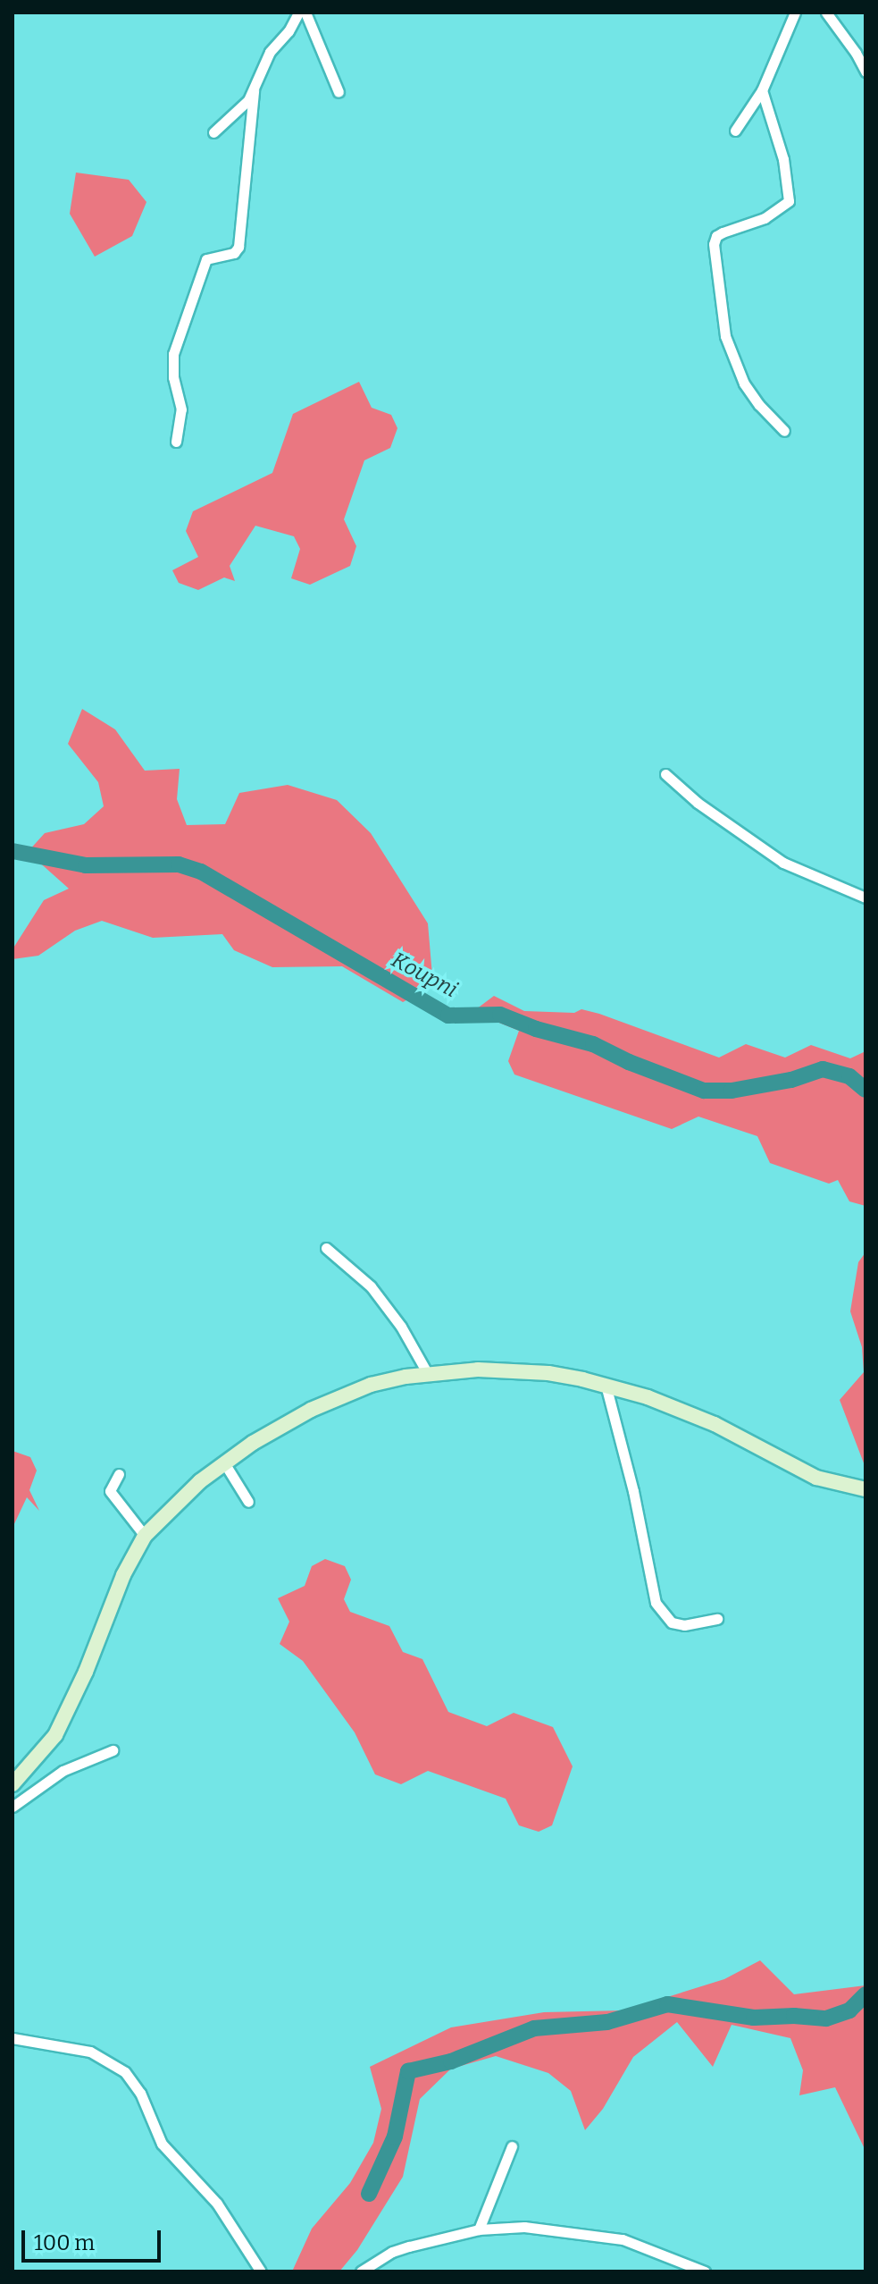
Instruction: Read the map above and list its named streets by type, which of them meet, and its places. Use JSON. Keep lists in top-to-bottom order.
{
  "water": ["Koupni"],
  "scale_bar": "100 m"
}
